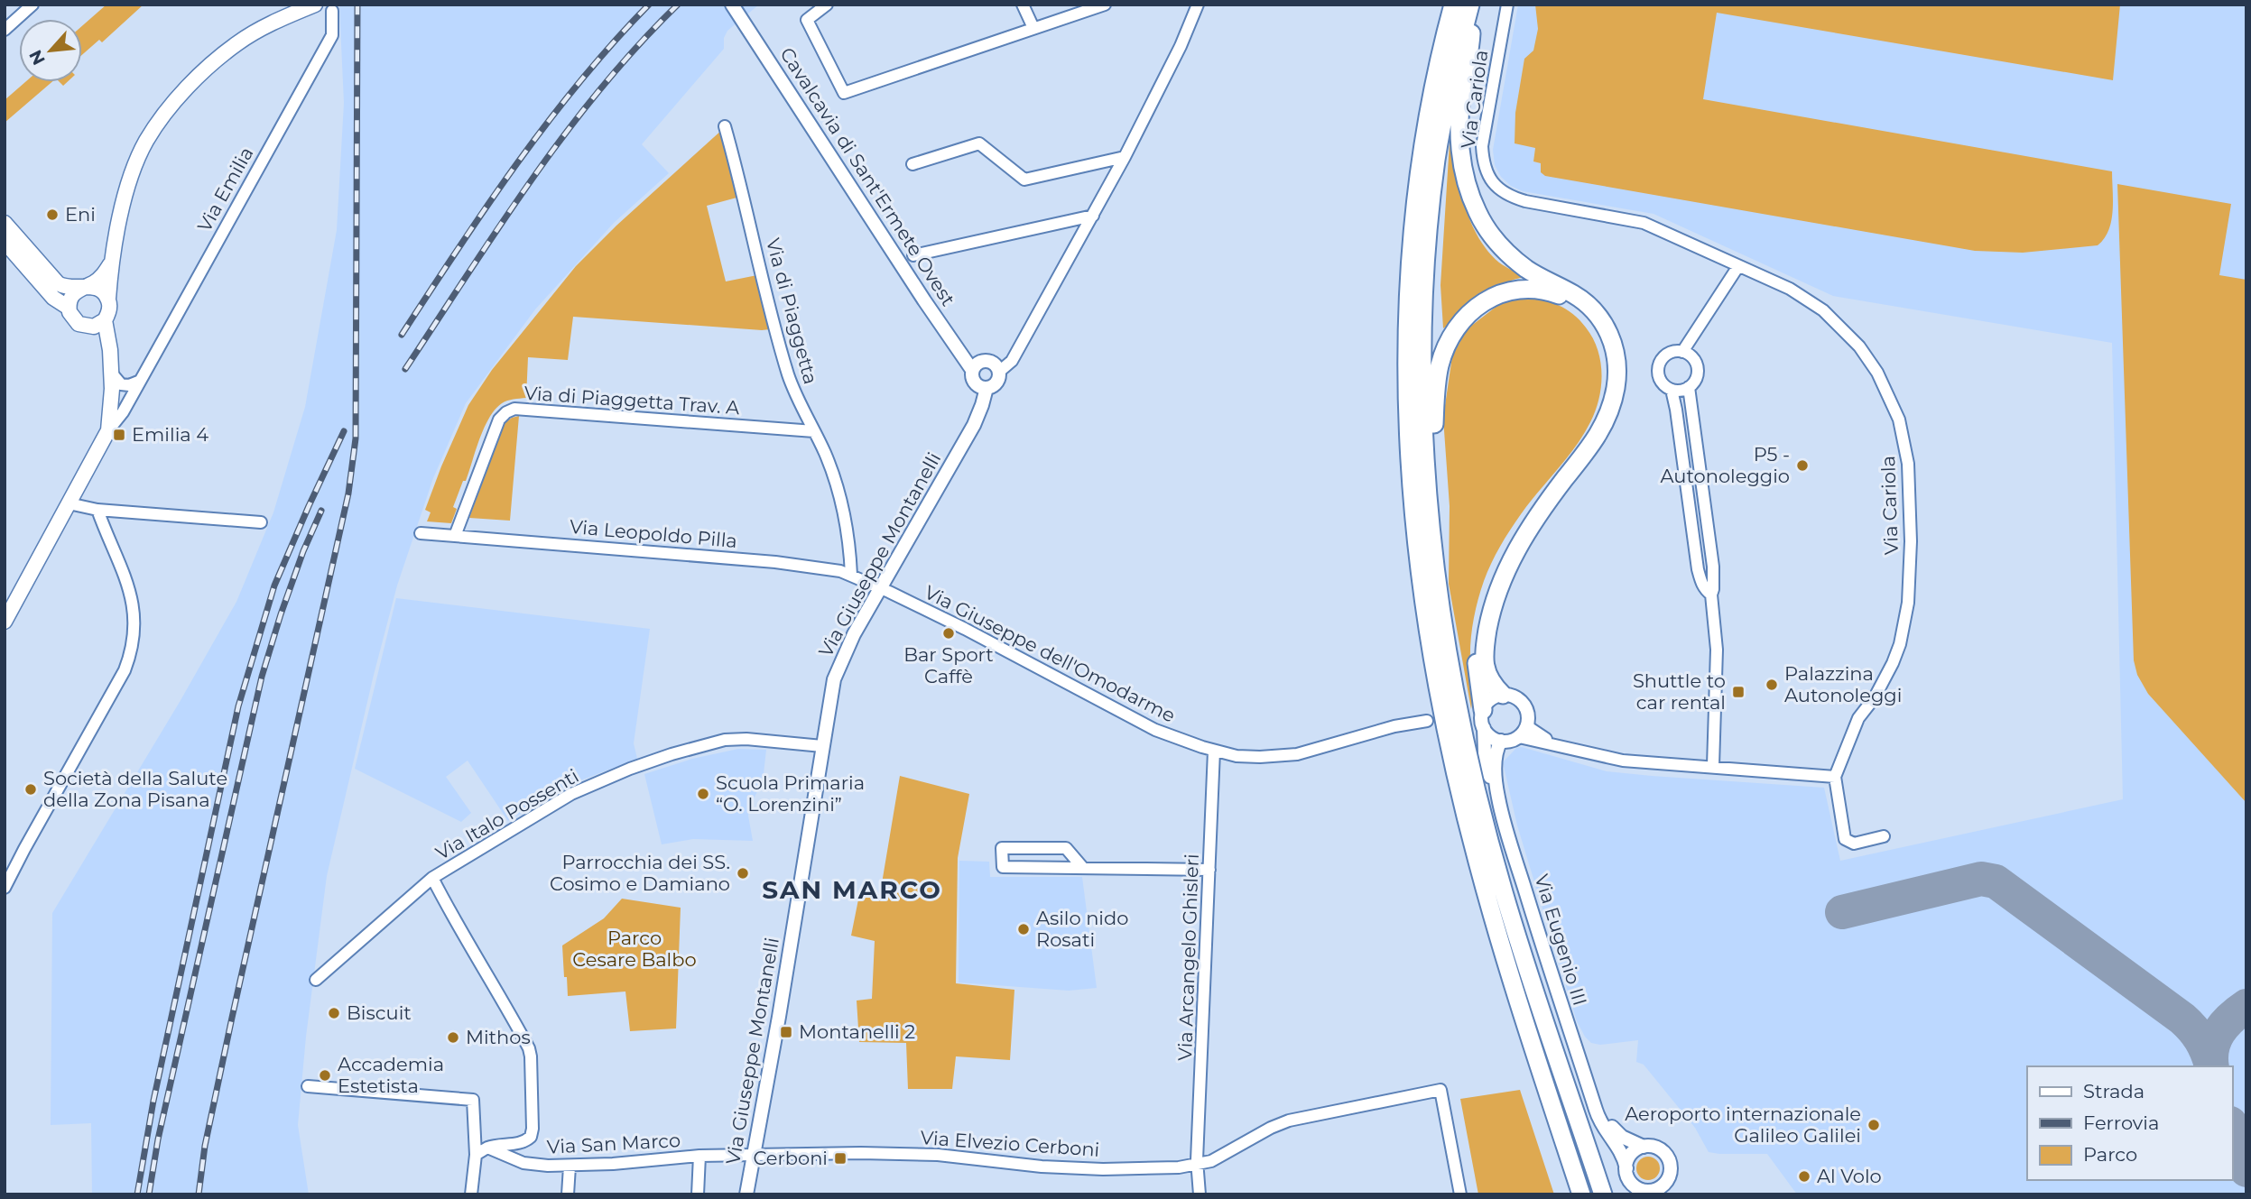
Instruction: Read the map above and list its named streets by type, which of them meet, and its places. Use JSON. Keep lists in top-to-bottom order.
{
  "streets": {
    "main road": ["Via Emilia"],
    "street": [
      "Via Cariola",
      "Cavalcavia di Sant'Ermete Ovest",
      "Via di Piaggetta",
      "Via di Piaggetta Trav. A",
      "Via Leopoldo Pilla",
      "Via Giuseppe Montanelli",
      "Via Giuseppe dell'Omodarme",
      "Via Italo Possenti",
      "Via Eugenio III",
      "Via Arcangelo Ghisleri",
      "Via San Marco",
      "Via Elvezio Cerboni"
    ]
  },
  "crossings": [
    ["Cavalcavia di Sant'Ermete Ovest", "Via Giuseppe Montanelli"],
    ["Via di Piaggetta", "Via di Piaggetta Trav. A"],
    ["Via di Piaggetta", "Via Leopoldo Pilla"],
    ["Via di Piaggetta Trav. A", "Via Leopoldo Pilla"],
    ["Via Leopoldo Pilla", "Via Giuseppe Montanelli"],
    ["Via Leopoldo Pilla", "Via Giuseppe dell'Omodarme"],
    ["Via Giuseppe Montanelli", "Via Giuseppe dell'Omodarme"],
    ["Via Giuseppe Montanelli", "Via Italo Possenti"],
    ["Via Giuseppe Montanelli", "Via San Marco"],
    ["Via Giuseppe Montanelli", "Via Elvezio Cerboni"],
    ["Via Giuseppe dell'Omodarme", "Via Arcangelo Ghisleri"],
    ["Via Arcangelo Ghisleri", "Via Elvezio Cerboni"],
    ["Via San Marco", "Via Elvezio Cerboni"]
  ],
  "districts": ["SAN MARCO"],
  "parks": ["Parco Cesare Balbo"],
  "places": {
    "other": [
      "Eni",
      "P5 - Autonoleggio",
      "Bar Sport Caffè",
      "Palazzina Autonoleggi",
      "Società della Salute della Zona Pisana",
      "Scuola Primaria “O. Lorenzini”",
      "Parrocchia dei SS. Cosimo e Damiano",
      "Asilo nido Rosati",
      "Biscuit",
      "Mithos",
      "Accademia Estetista",
      "Aeroporto internazionale Galileo Galilei",
      "Al Volo"
    ],
    "transit": [
      "Emilia 4",
      "Shuttle to car rental",
      "Montanelli 2",
      "Cerboni"
    ]
  },
  "legend": ["Strada", "Ferrovia", "Parco"],
  "north": "bottom left"
}
